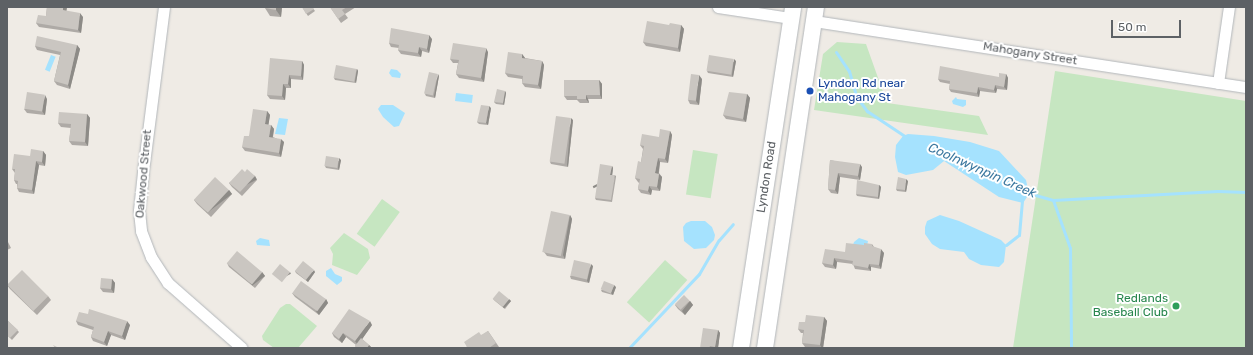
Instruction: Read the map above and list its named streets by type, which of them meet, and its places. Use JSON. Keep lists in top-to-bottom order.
{
  "streets": {
    "main road": ["Lyndon Road"],
    "street": ["Mahogany Street", "Oakwood Street"]
  },
  "crossings": [
    ["Mahogany Street", "Lyndon Road"]
  ],
  "water": ["Coolnwynpin Creek"],
  "places": ["Lyndon Rd near Mahogany St", "Redlands Baseball Club"],
  "scale_bar": "50 m"
}
